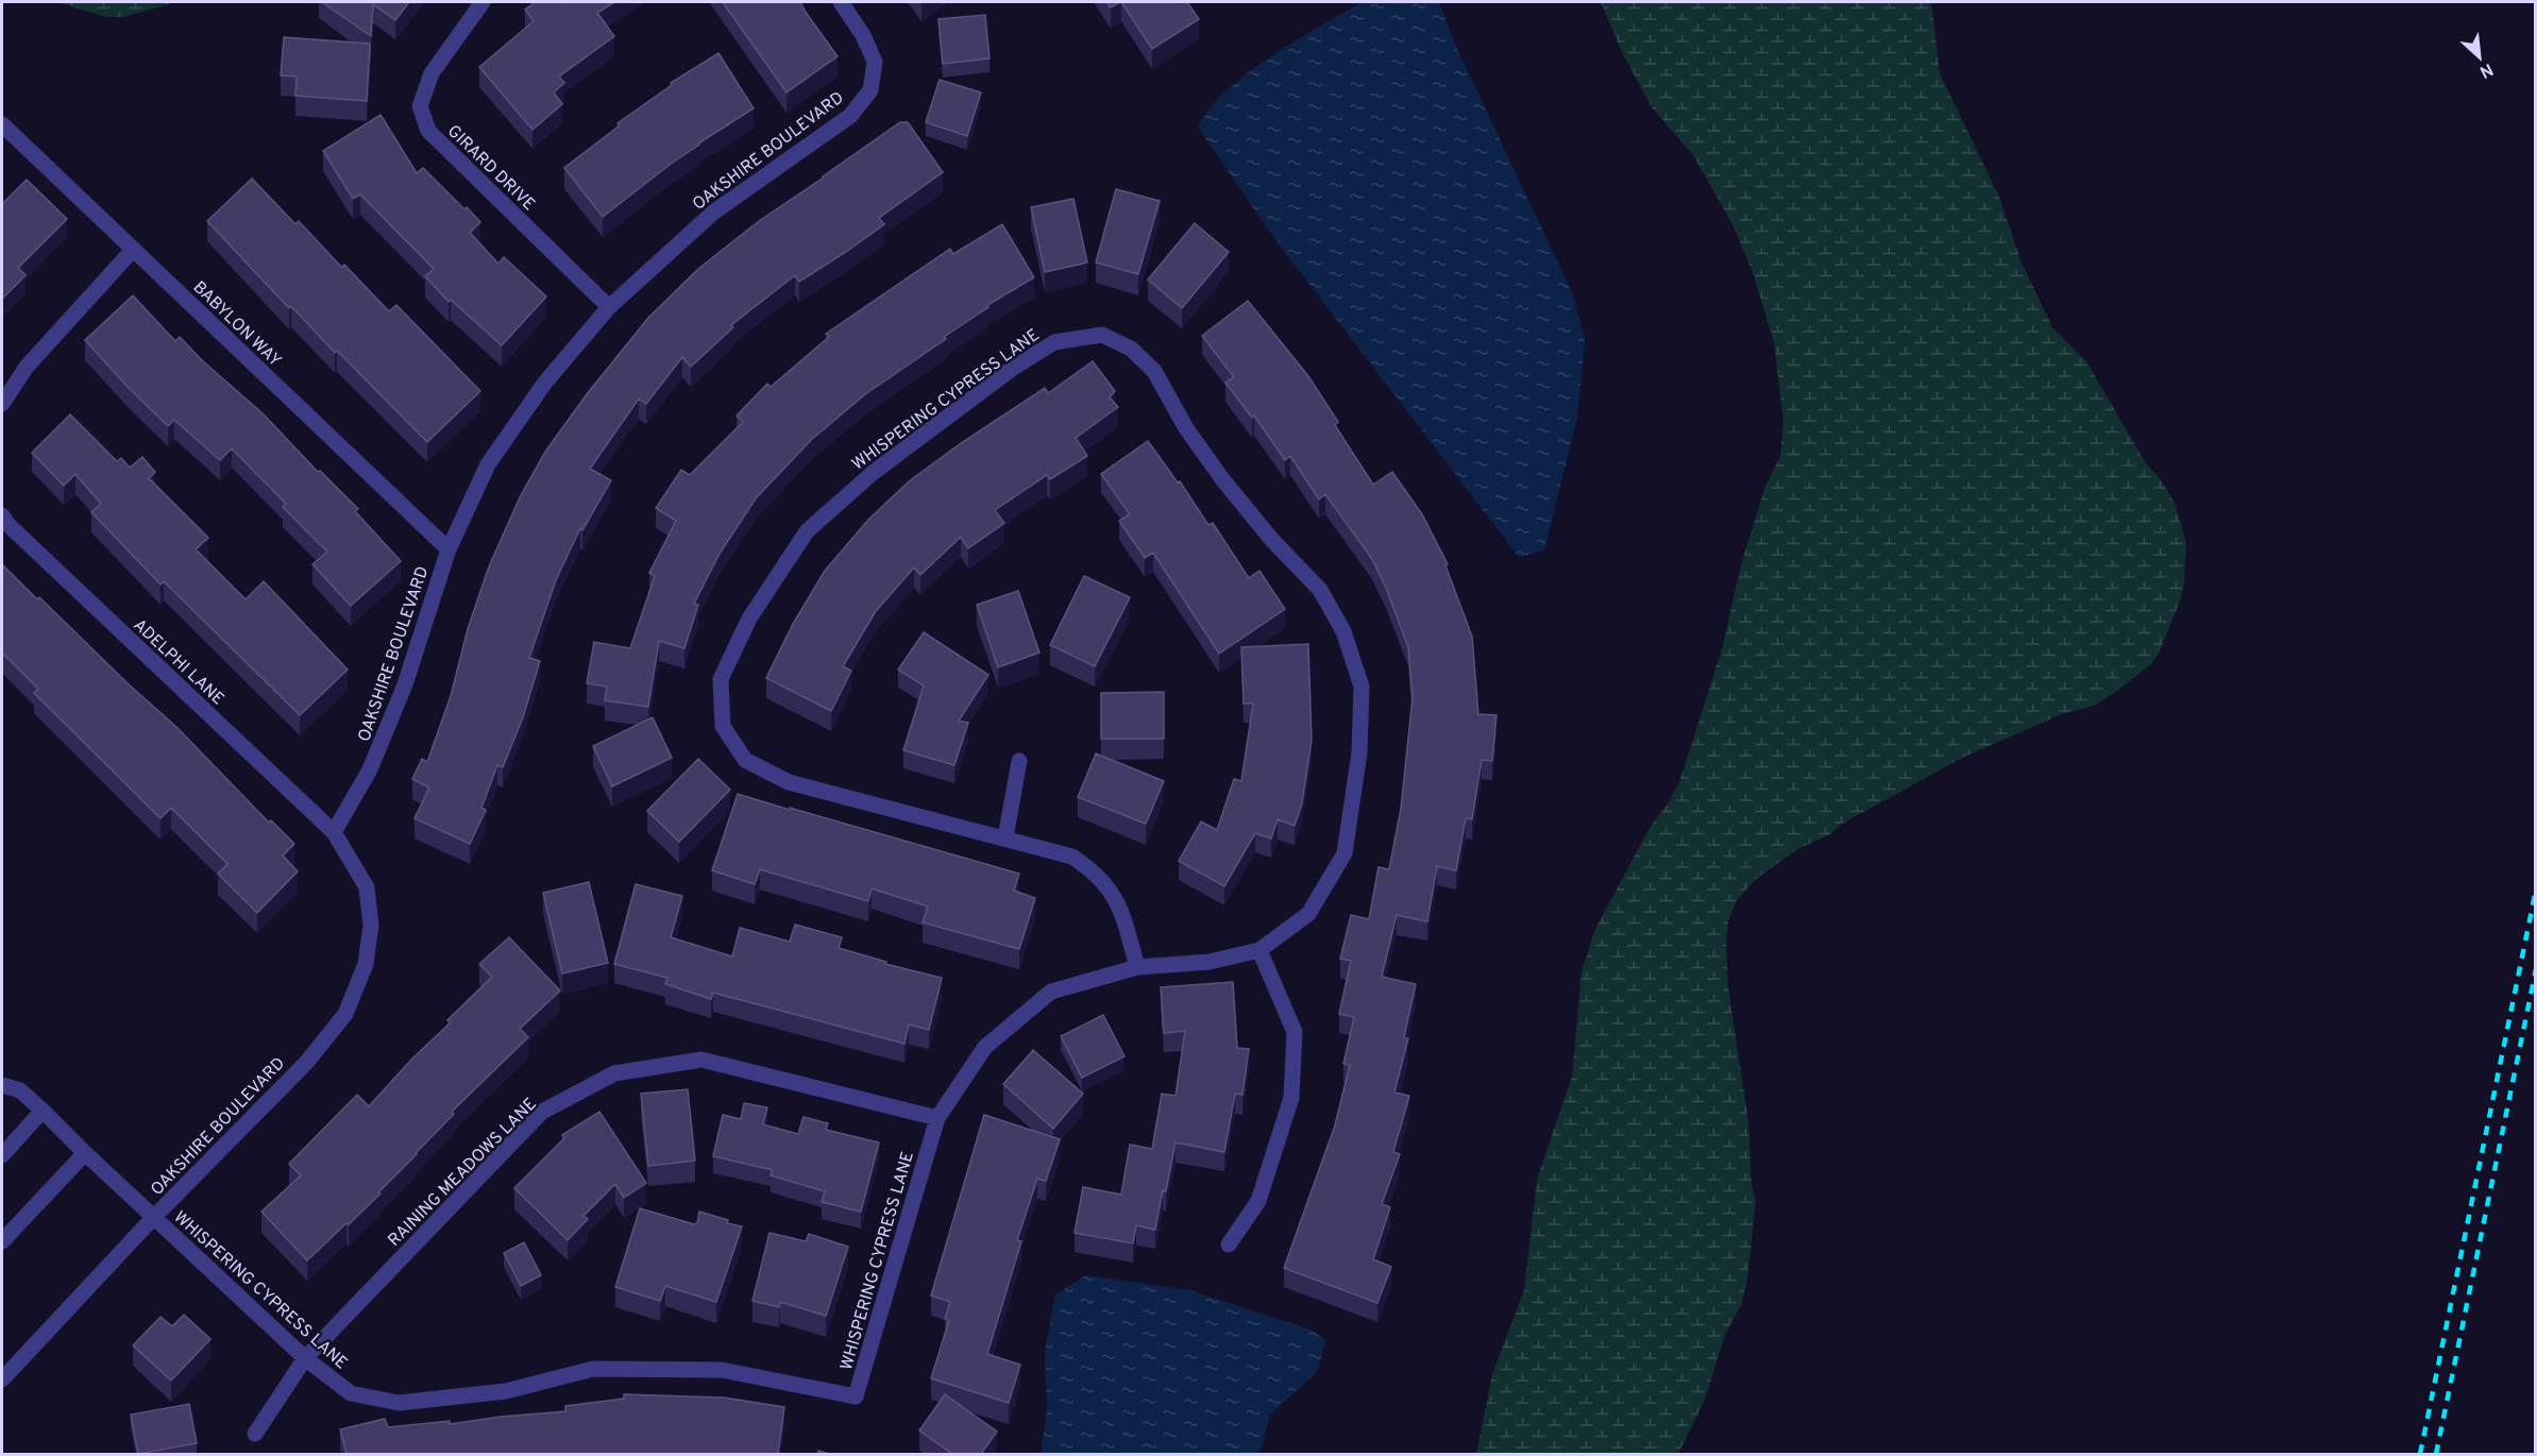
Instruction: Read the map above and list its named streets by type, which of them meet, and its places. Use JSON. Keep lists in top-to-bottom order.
{
  "streets": {
    "street": [
      "OAKSHIRE BOULEVARD",
      "GIRARD DRIVE",
      "BABYLON WAY",
      "WHISPERING CYPRESS LANE",
      "ADELPHI LANE",
      "RAINING MEADOWS LANE"
    ]
  },
  "crossings": [
    ["OAKSHIRE BOULEVARD", "GIRARD DRIVE"],
    ["OAKSHIRE BOULEVARD", "BABYLON WAY"],
    ["OAKSHIRE BOULEVARD", "WHISPERING CYPRESS LANE"],
    ["OAKSHIRE BOULEVARD", "ADELPHI LANE"],
    ["WHISPERING CYPRESS LANE", "RAINING MEADOWS LANE"]
  ],
  "north": "bottom right"
}
